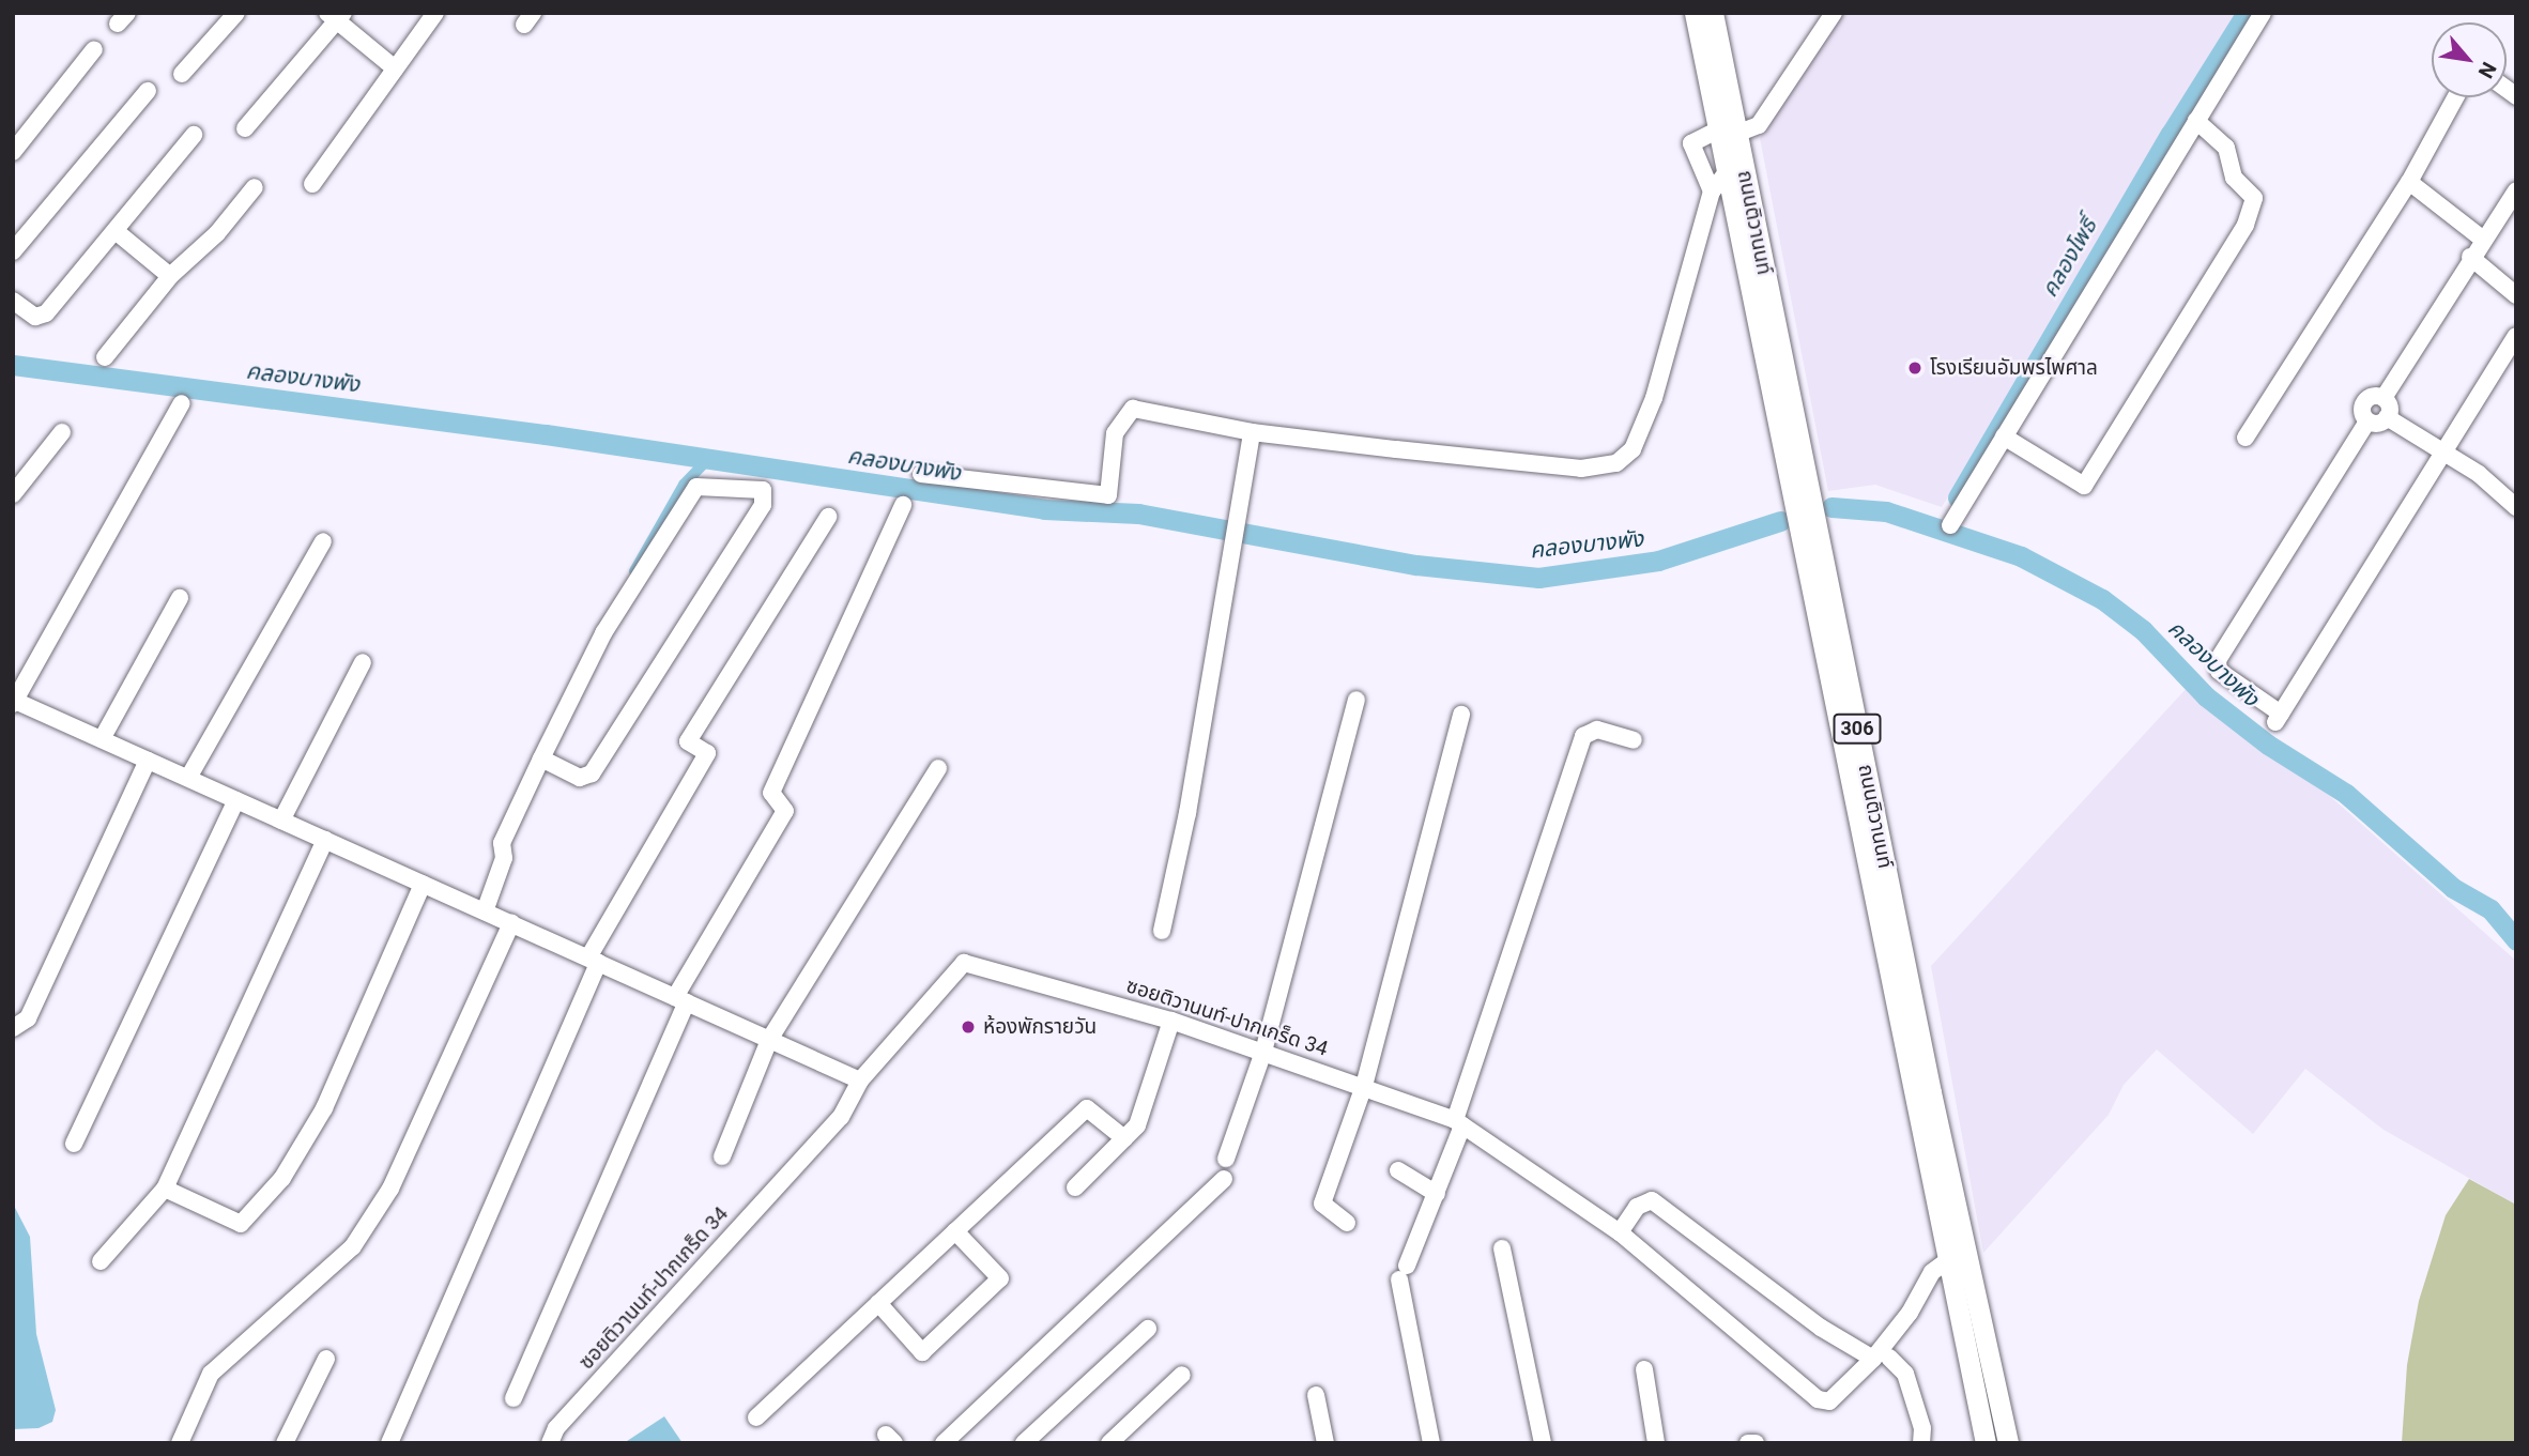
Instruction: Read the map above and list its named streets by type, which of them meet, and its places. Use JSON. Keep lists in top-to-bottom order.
{
  "streets": {
    "main road": ["ถนนติวานนท์", "306"],
    "street": ["ซอยติวานนท์-ปากเกร็ด 34"]
  },
  "crossings": [
    ["ถนนติวานนท์", "ซอยติวานนท์-ปากเกร็ด 34"]
  ],
  "water": ["คลองโพธิ์", "คลองบางพัง"],
  "places": ["โรงเรียนอัมพรไพศาล", "ห้องพักรายวัน"],
  "north": "bottom right"
}
